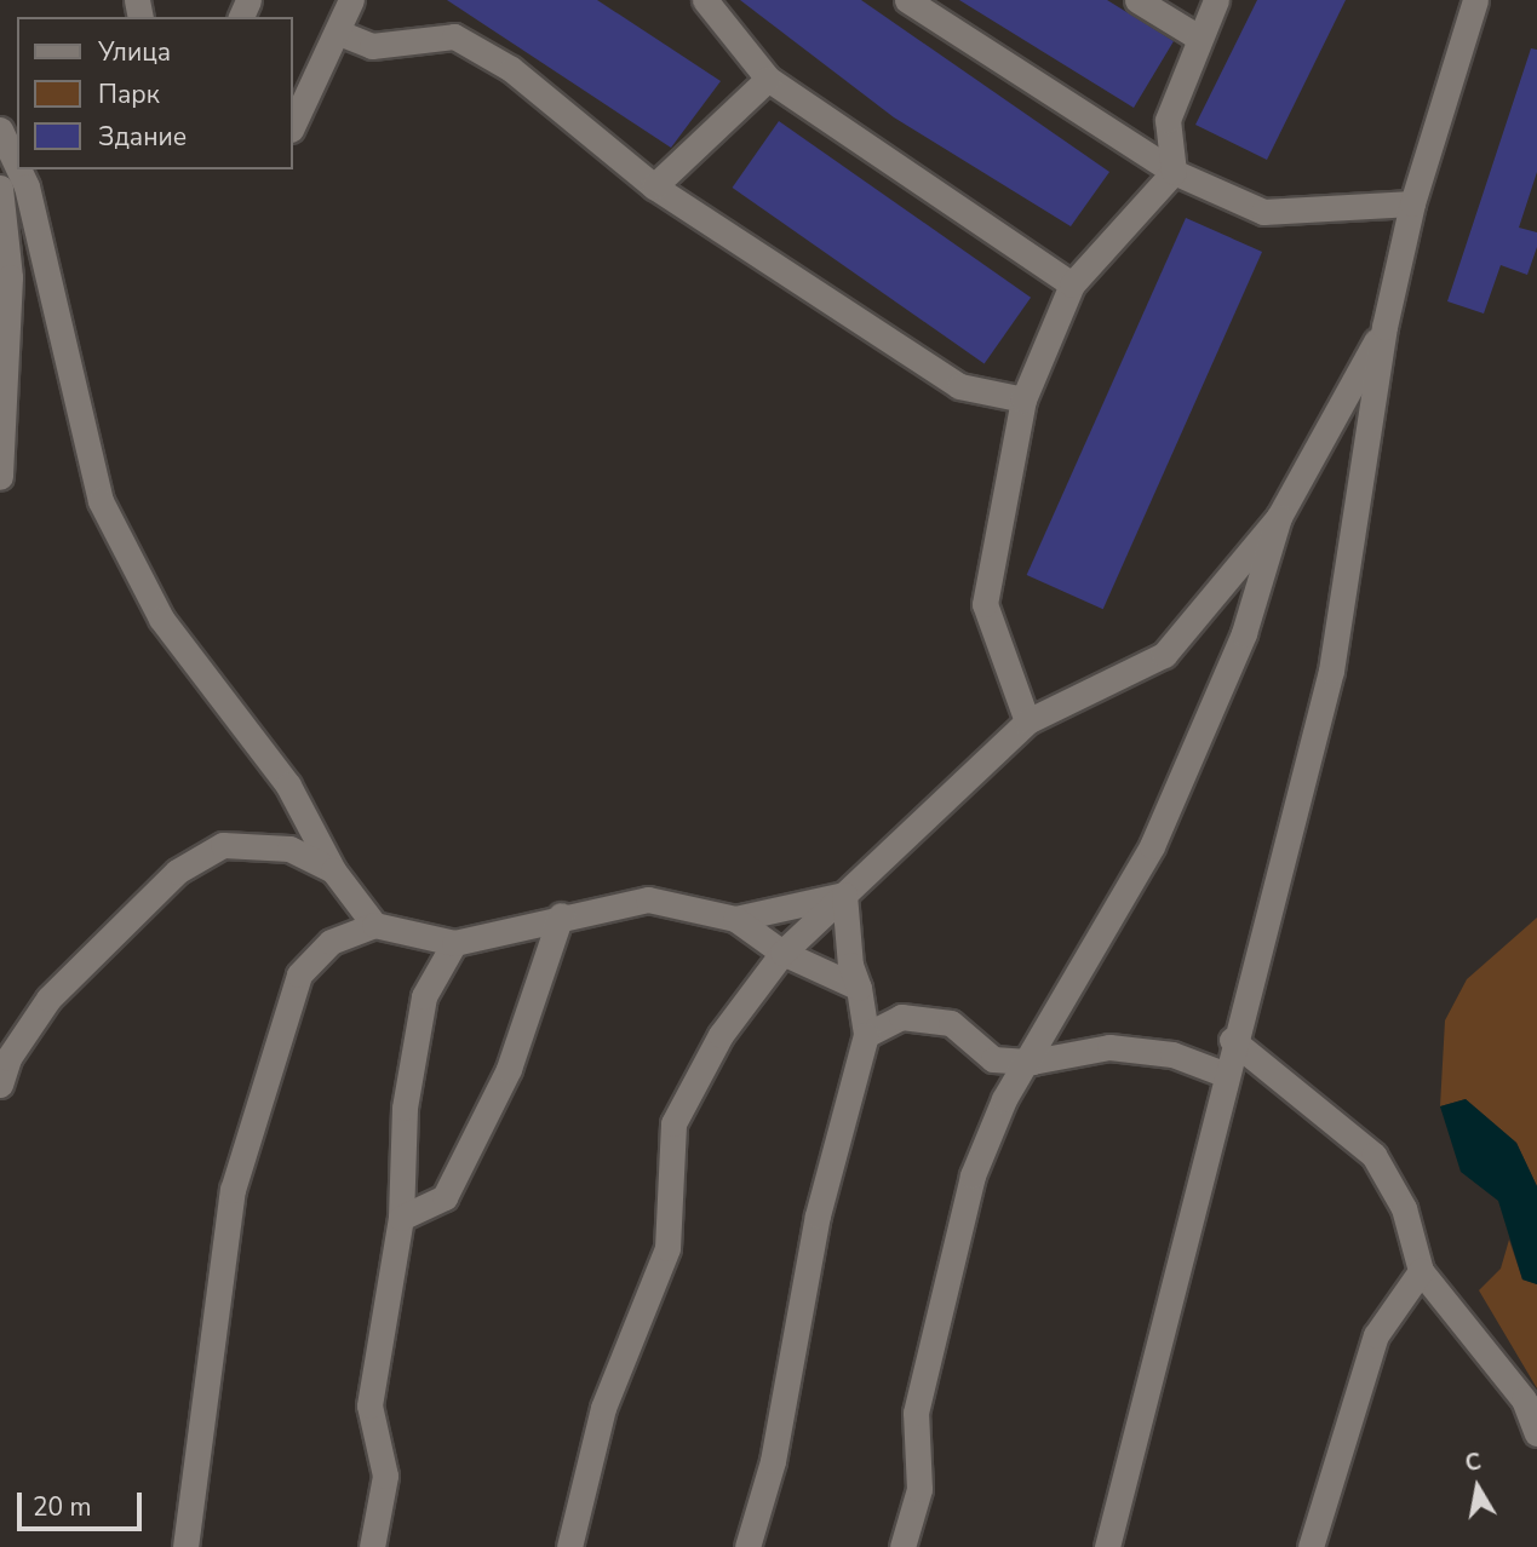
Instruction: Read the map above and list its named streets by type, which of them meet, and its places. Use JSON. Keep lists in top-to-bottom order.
{
  "legend": ["Улица", "Парк", "Здание"],
  "scale_bar": "20 m",
  "north": "top"
}
